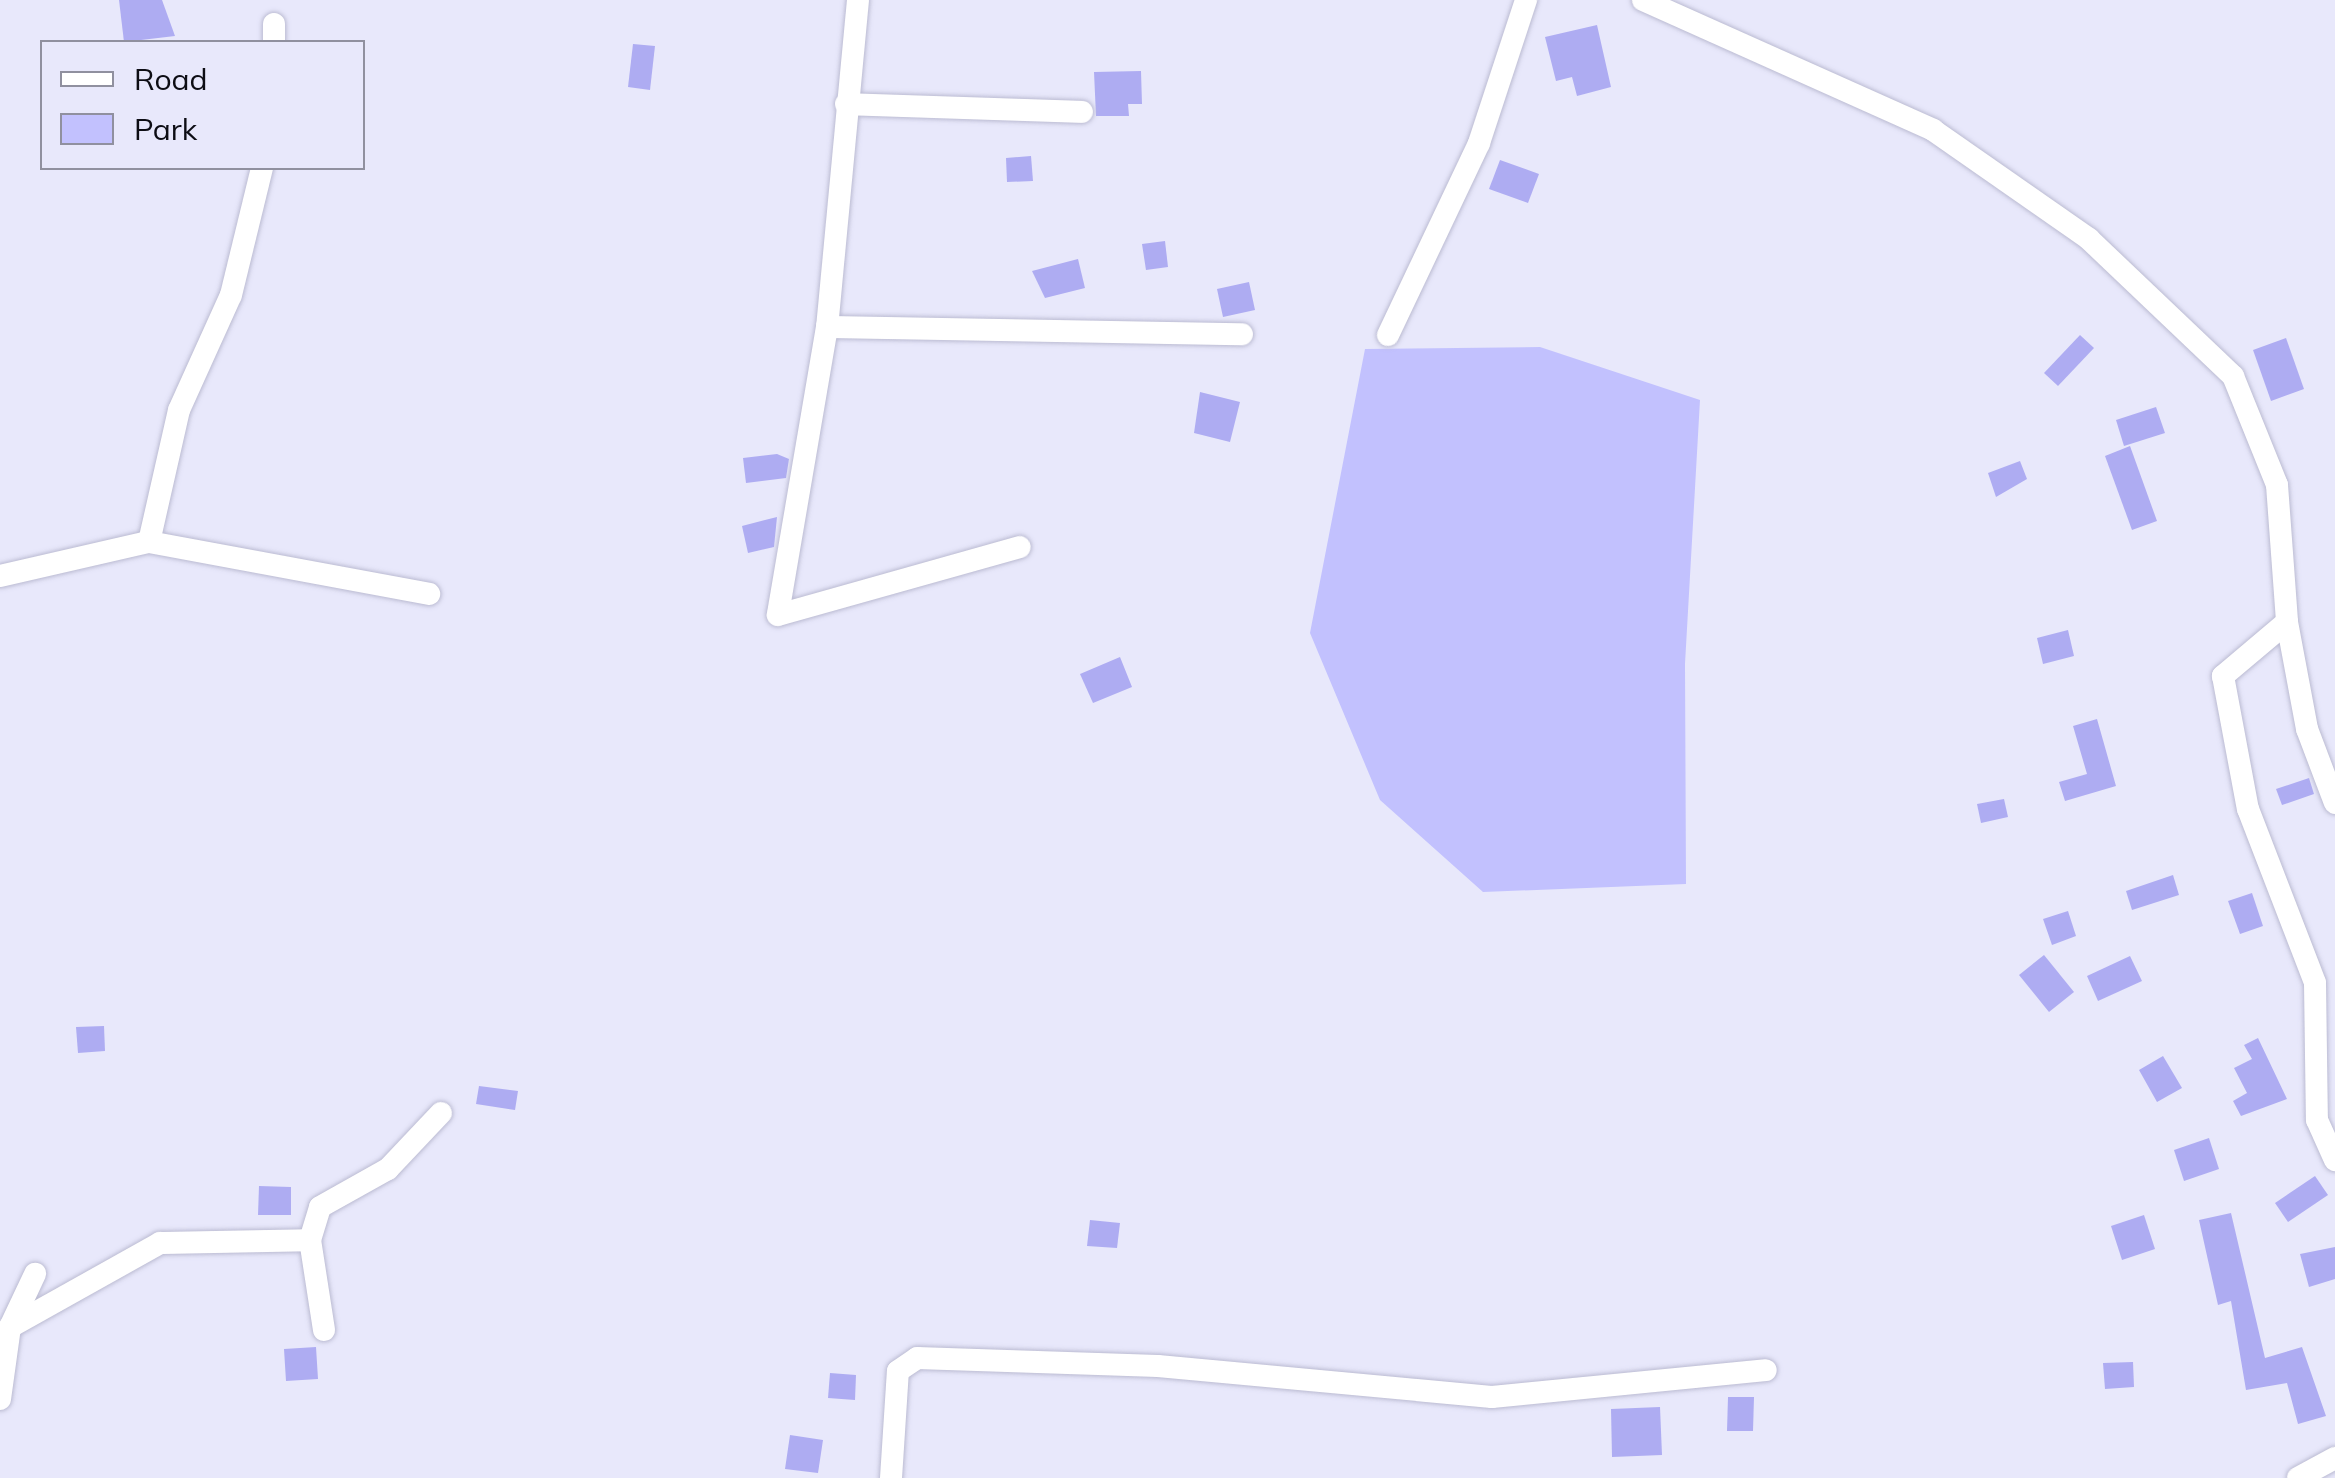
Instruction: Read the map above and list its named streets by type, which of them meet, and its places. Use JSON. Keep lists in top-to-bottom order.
{
  "legend": ["Road", "Park"]
}
